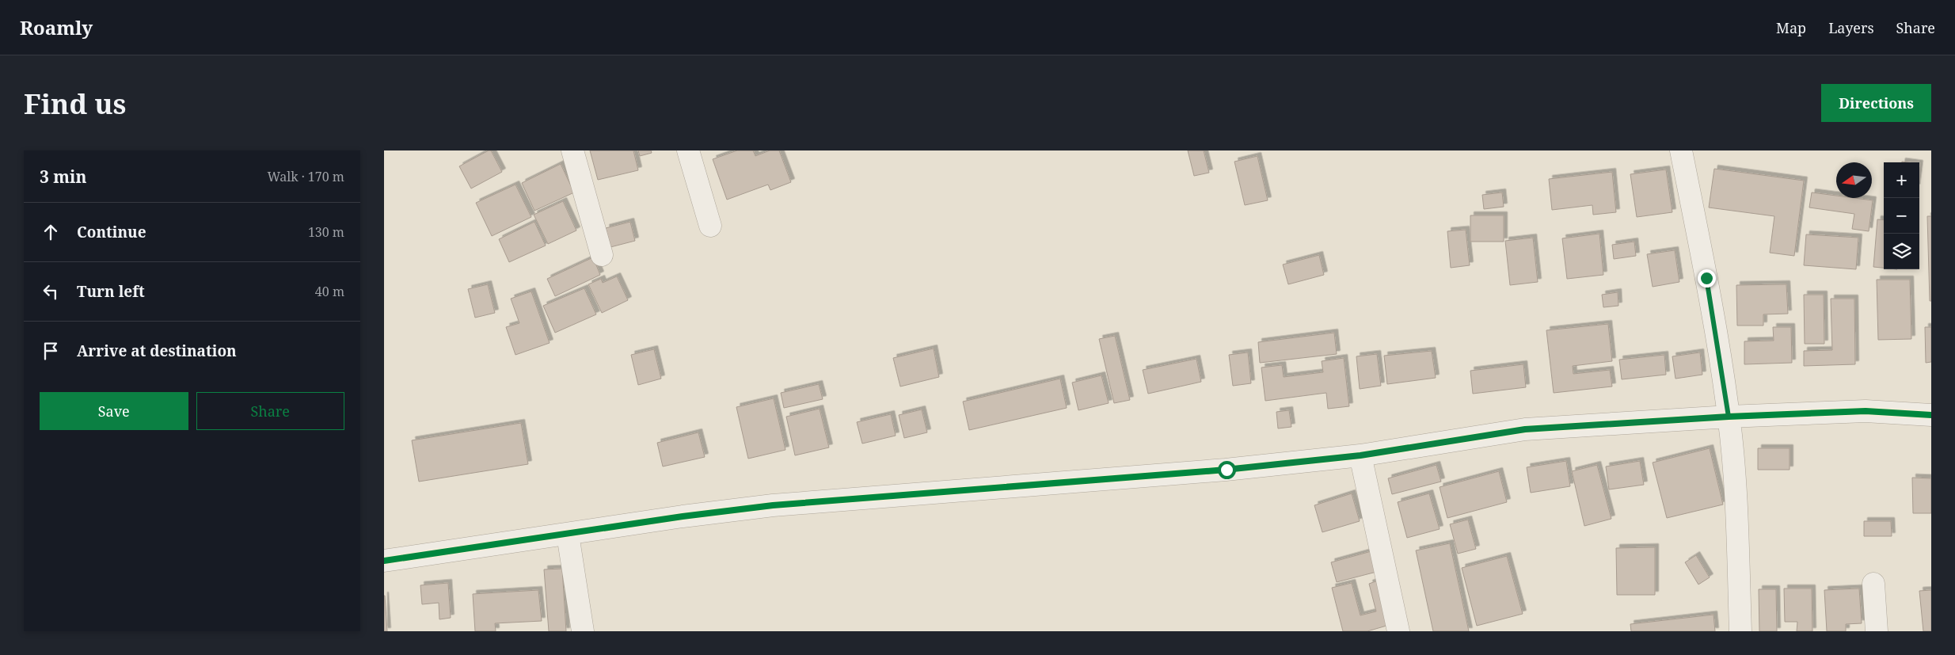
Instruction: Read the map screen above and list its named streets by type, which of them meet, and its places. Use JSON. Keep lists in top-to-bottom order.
{
  "north": "left",
  "page": {
    "header": "Roamly",
    "nav": ["Map", "Layers", "Share"],
    "buttons": [
      "Directions",
      ["Save", "Share"]
    ],
    "title": "Find us",
    "heading": ["3 min", "Walk · 170 m"],
    "map_buttons": ["+", "−"],
    "list": [
      ["Continue", "130 m"],
      ["Turn left", "40 m"],
      "Arrive at destination"
    ]
  }
}
